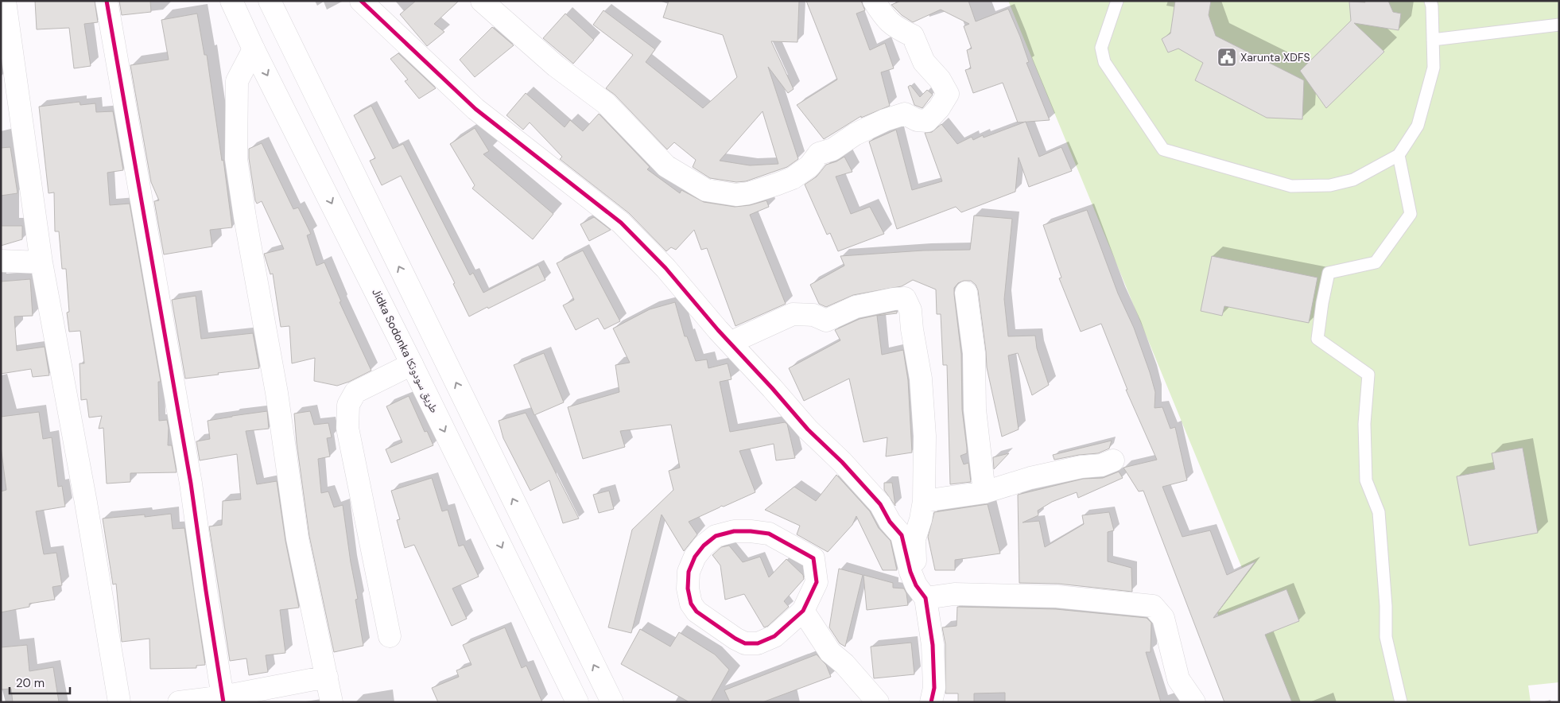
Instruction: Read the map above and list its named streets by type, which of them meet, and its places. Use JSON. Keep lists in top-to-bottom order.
{
  "streets": {
    "street": ["Jidka Sodonka طريق سودونكا"]
  },
  "places": {
    "public building": ["Xarunta XDFS"]
  },
  "scale_bar": "20 m"
}
